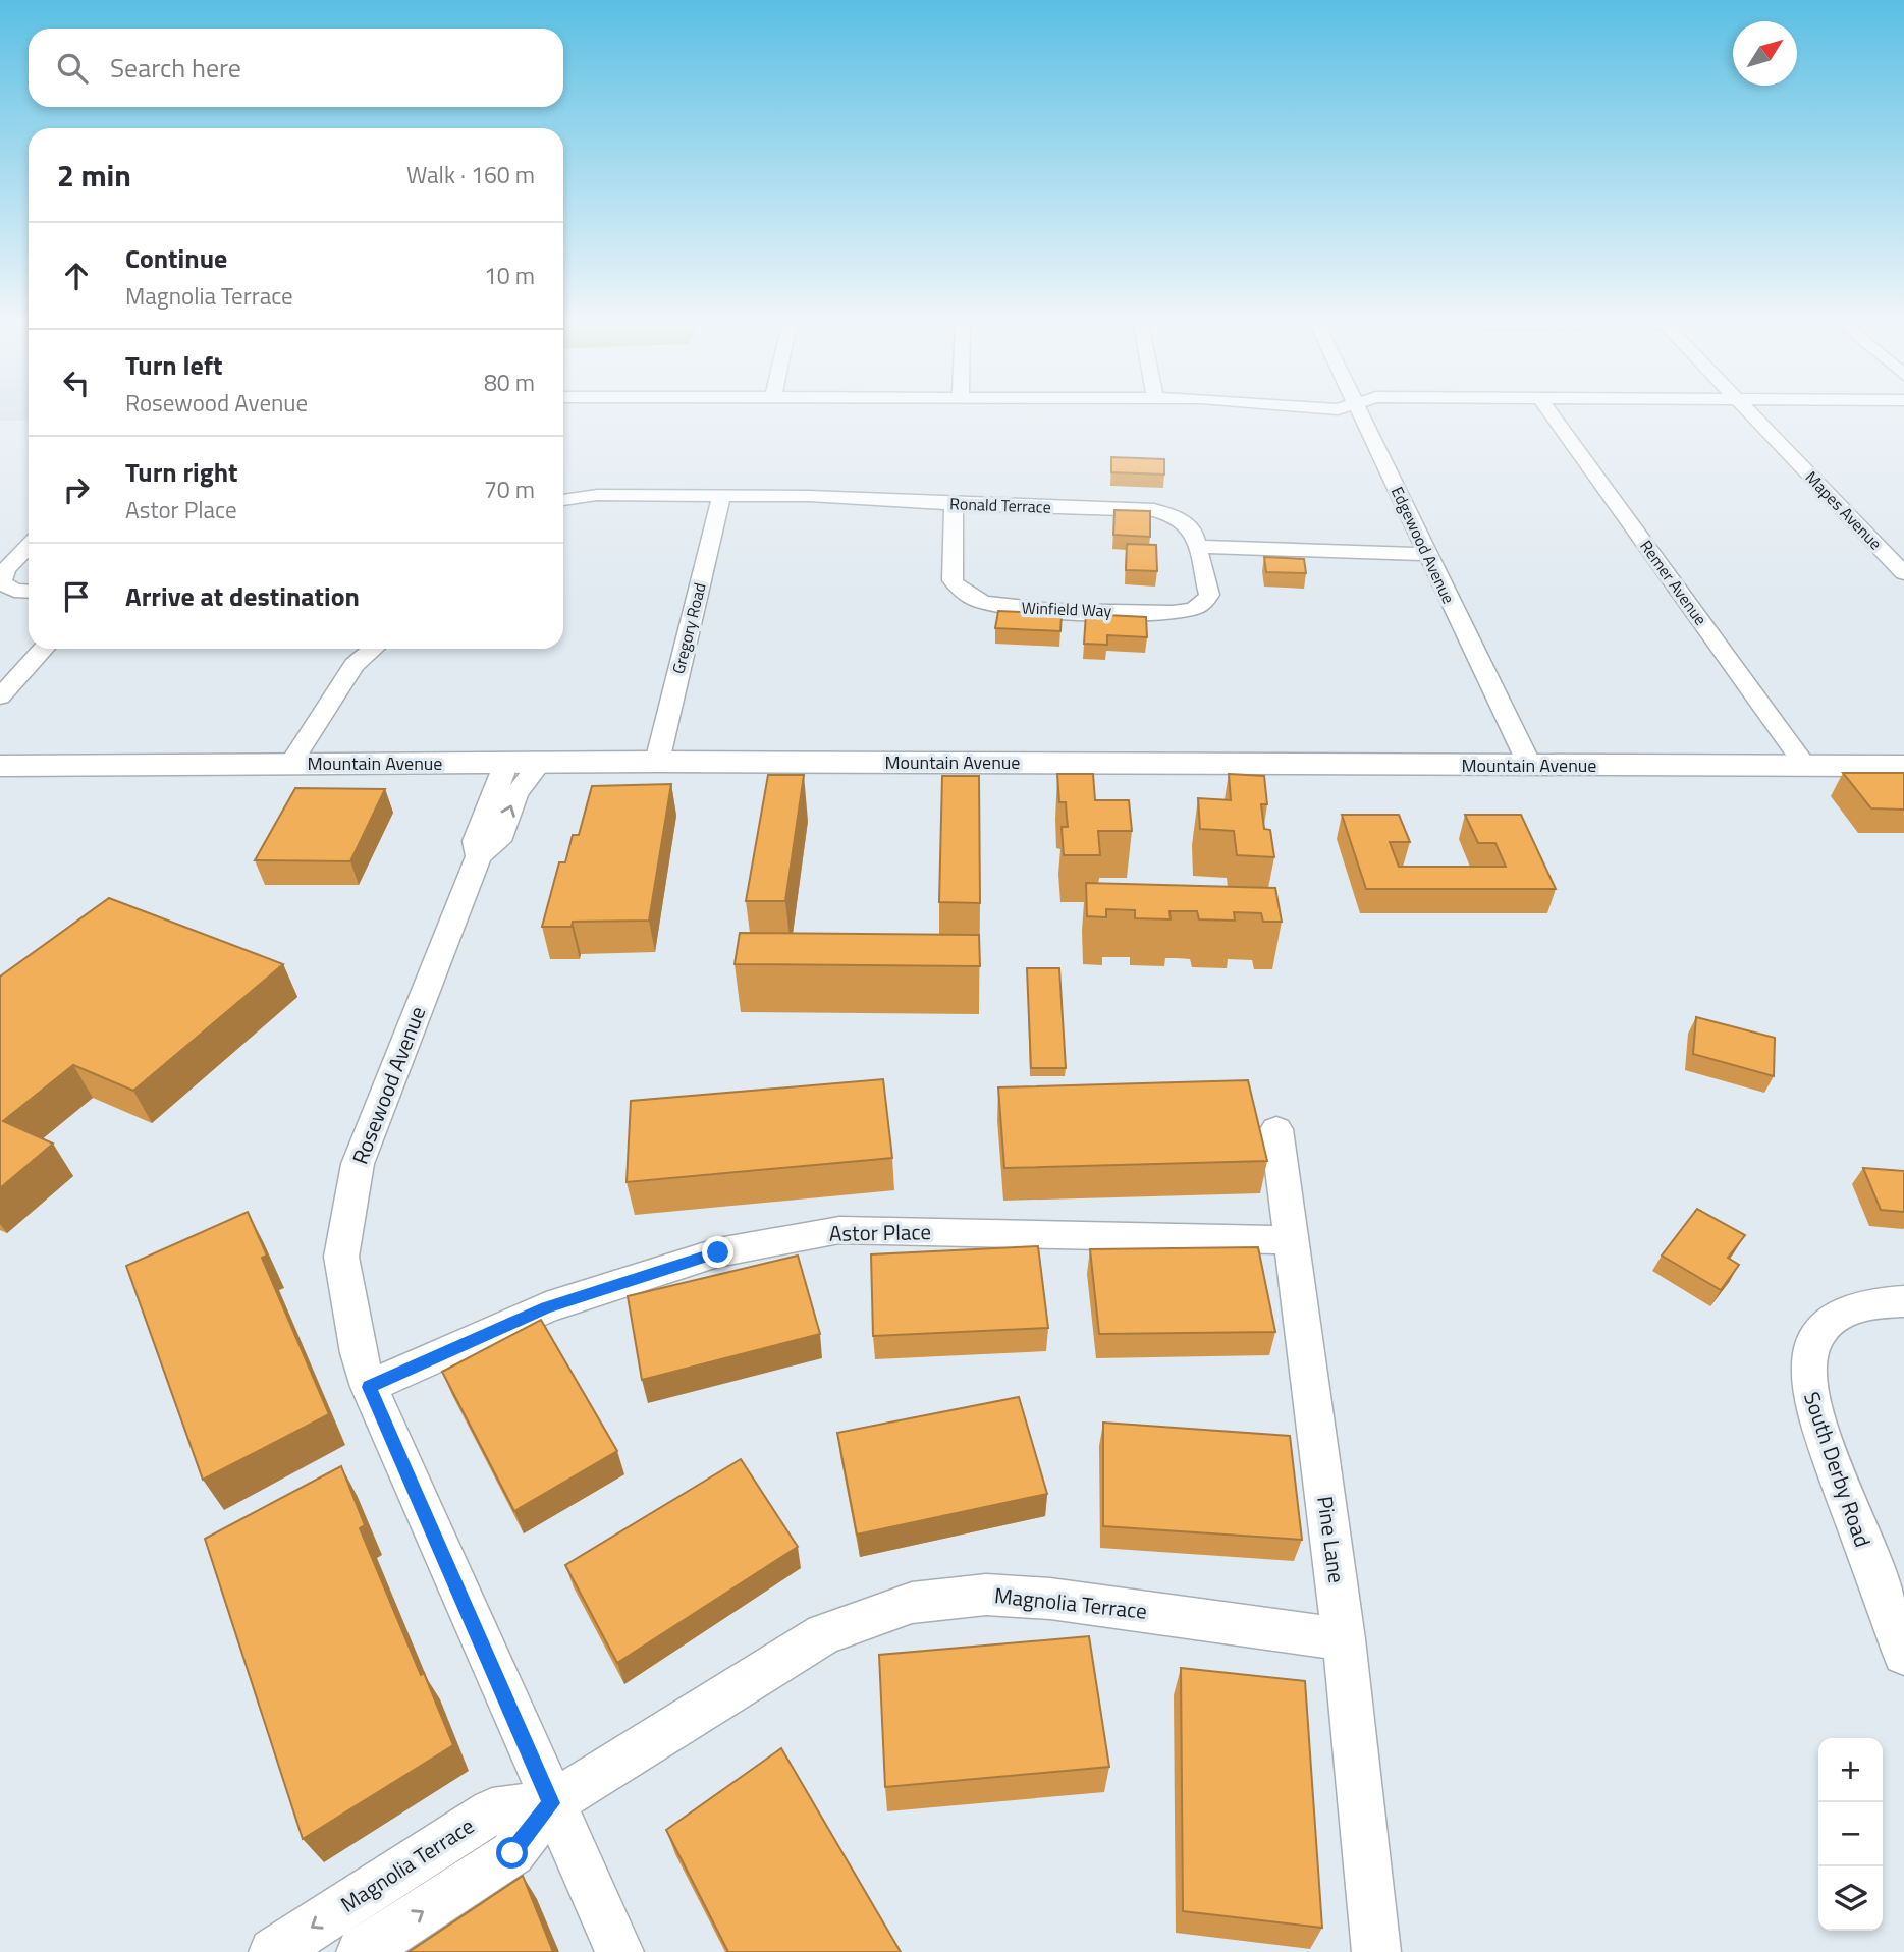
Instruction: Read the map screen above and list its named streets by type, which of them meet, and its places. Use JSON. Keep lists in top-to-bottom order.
{
  "streets": {
    "street": [
      "Ronald Terrace",
      "Mapes Avenue",
      "Edgewood Avenue",
      "Remer Avenue",
      "Winfield Way",
      "Gregory Road",
      "Mountain Avenue",
      "Rosewood Avenue",
      "Astor Place",
      "South Derby Road",
      "Pine Lane",
      "Magnolia Terrace"
    ]
  },
  "crossings": [
    ["Ronald Terrace", "Winfield Way"],
    ["Ronald Terrace", "Gregory Road"],
    ["Edgewood Avenue", "Mountain Avenue"],
    ["Remer Avenue", "Mountain Avenue"],
    ["Gregory Road", "Mountain Avenue"],
    ["Mountain Avenue", "Rosewood Avenue"],
    ["Rosewood Avenue", "Astor Place"],
    ["Rosewood Avenue", "Magnolia Terrace"],
    ["Astor Place", "Pine Lane"],
    ["Pine Lane", "Magnolia Terrace"]
  ],
  "north": "top right",
  "page": {
    "search": "Search here",
    "heading": ["2 min", "Walk · 160 m"],
    "list": [
      ["Continue", "Magnolia Terrace", "10 m"],
      ["Turn left", "Rosewood Avenue", "80 m"],
      ["Turn right", "Astor Place", "70 m"],
      "Arrive at destination"
    ],
    "map_buttons": ["+", "−"]
  }
}
